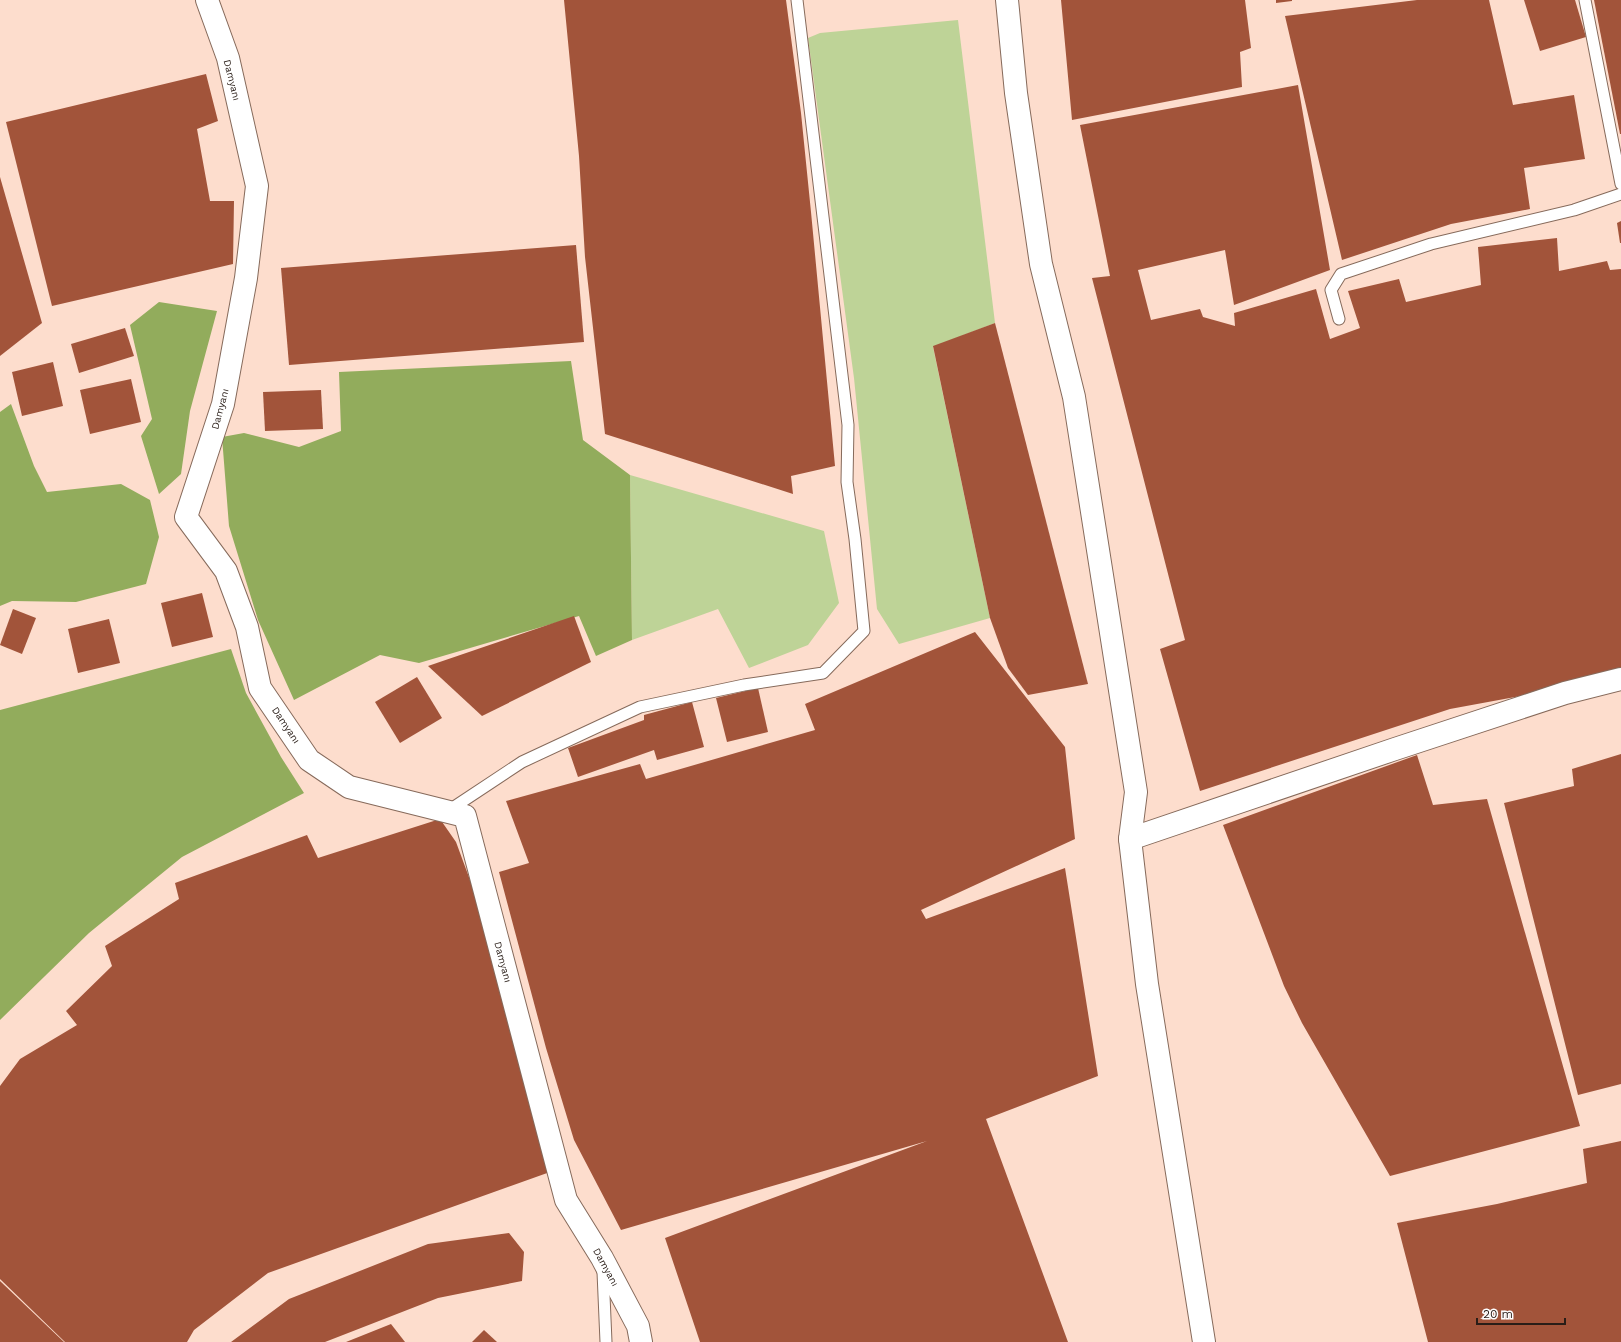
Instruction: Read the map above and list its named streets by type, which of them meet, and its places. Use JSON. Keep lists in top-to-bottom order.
{
  "streets": {
    "street": ["Damyanı"]
  },
  "scale_bar": "20 m"
}
